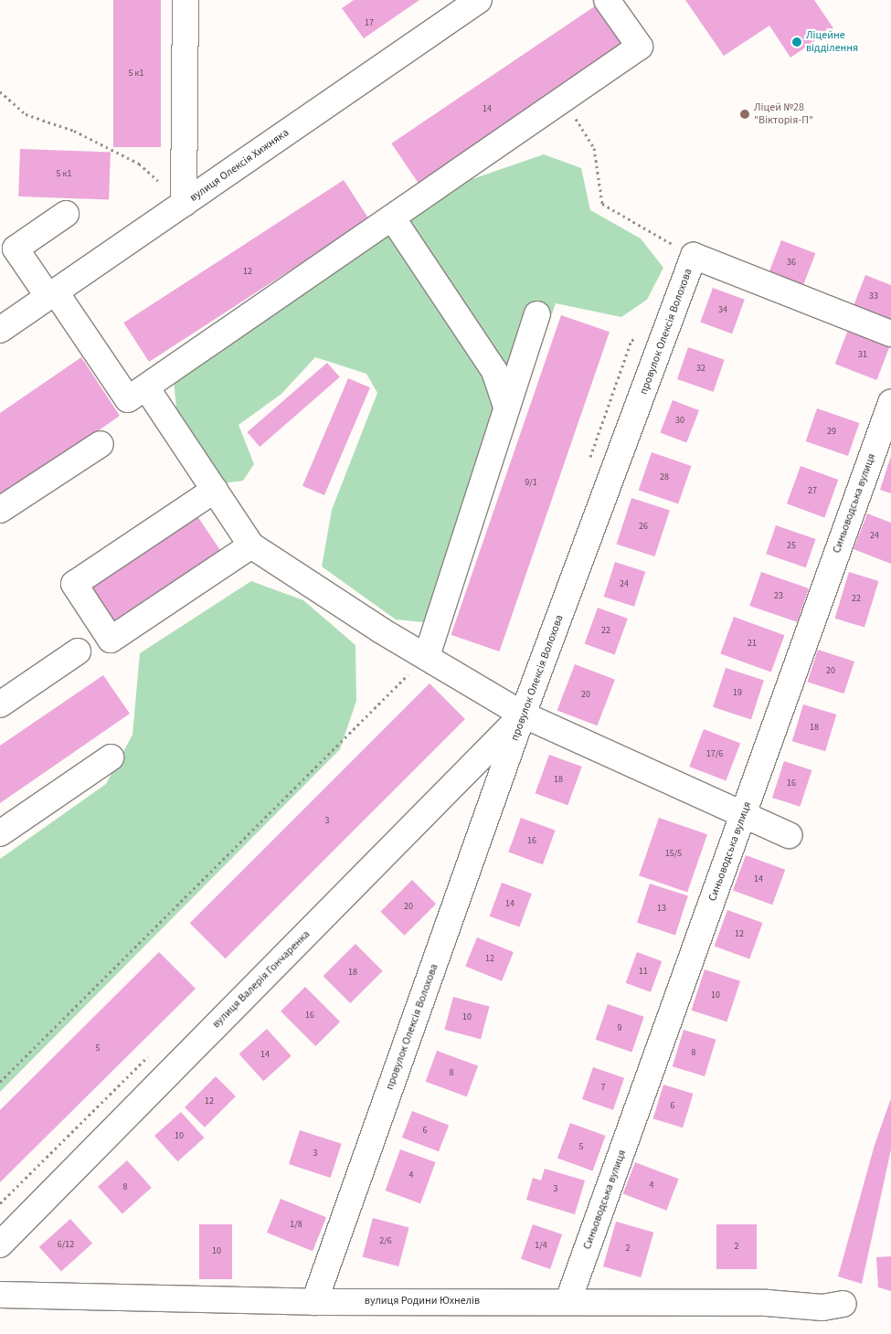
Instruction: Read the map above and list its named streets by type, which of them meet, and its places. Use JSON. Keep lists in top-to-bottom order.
{
  "streets": {
    "street": [
      "вулиця Олексія Хижняка",
      "провулок Олексія Волохова",
      "Синьоводська вулиця",
      "вулиця Валерія Гончаренка",
      "вулиця Родини Юхнелів"
    ]
  },
  "crossings": [
    ["провулок Олексія Волохова", "вулиця Валерія Гончаренка"],
    ["провулок Олексія Волохова", "вулиця Родини Юхнелів"],
    ["Синьоводська вулиця", "вулиця Родини Юхнелів"]
  ],
  "places": ["Ліцейне відділення", "Ліцей №28 \"Вікторія-П\""],
  "house_numbers": [
    "17",
    "5 к1",
    "14",
    "5 к1",
    "36",
    "12",
    "33",
    "34",
    "31",
    "32",
    "30",
    "29",
    "28",
    "9/1",
    "27",
    "26",
    "24",
    "25",
    "24",
    "23",
    "22",
    "22",
    "21",
    "20",
    "19",
    "20",
    "18",
    "17/6",
    "18",
    "16",
    "3",
    "16",
    "15/5",
    "14",
    "14",
    "20",
    "13",
    "12",
    "12",
    "11",
    "18",
    "10",
    "16",
    "10",
    "9",
    "5",
    "8",
    "14",
    "8",
    "7",
    "12",
    "6",
    "6",
    "10",
    "5",
    "3",
    "4",
    "4",
    "8",
    "3",
    "1/8",
    "2/6",
    "6/12",
    "1/4",
    "2",
    "2",
    "10"
  ]
}
